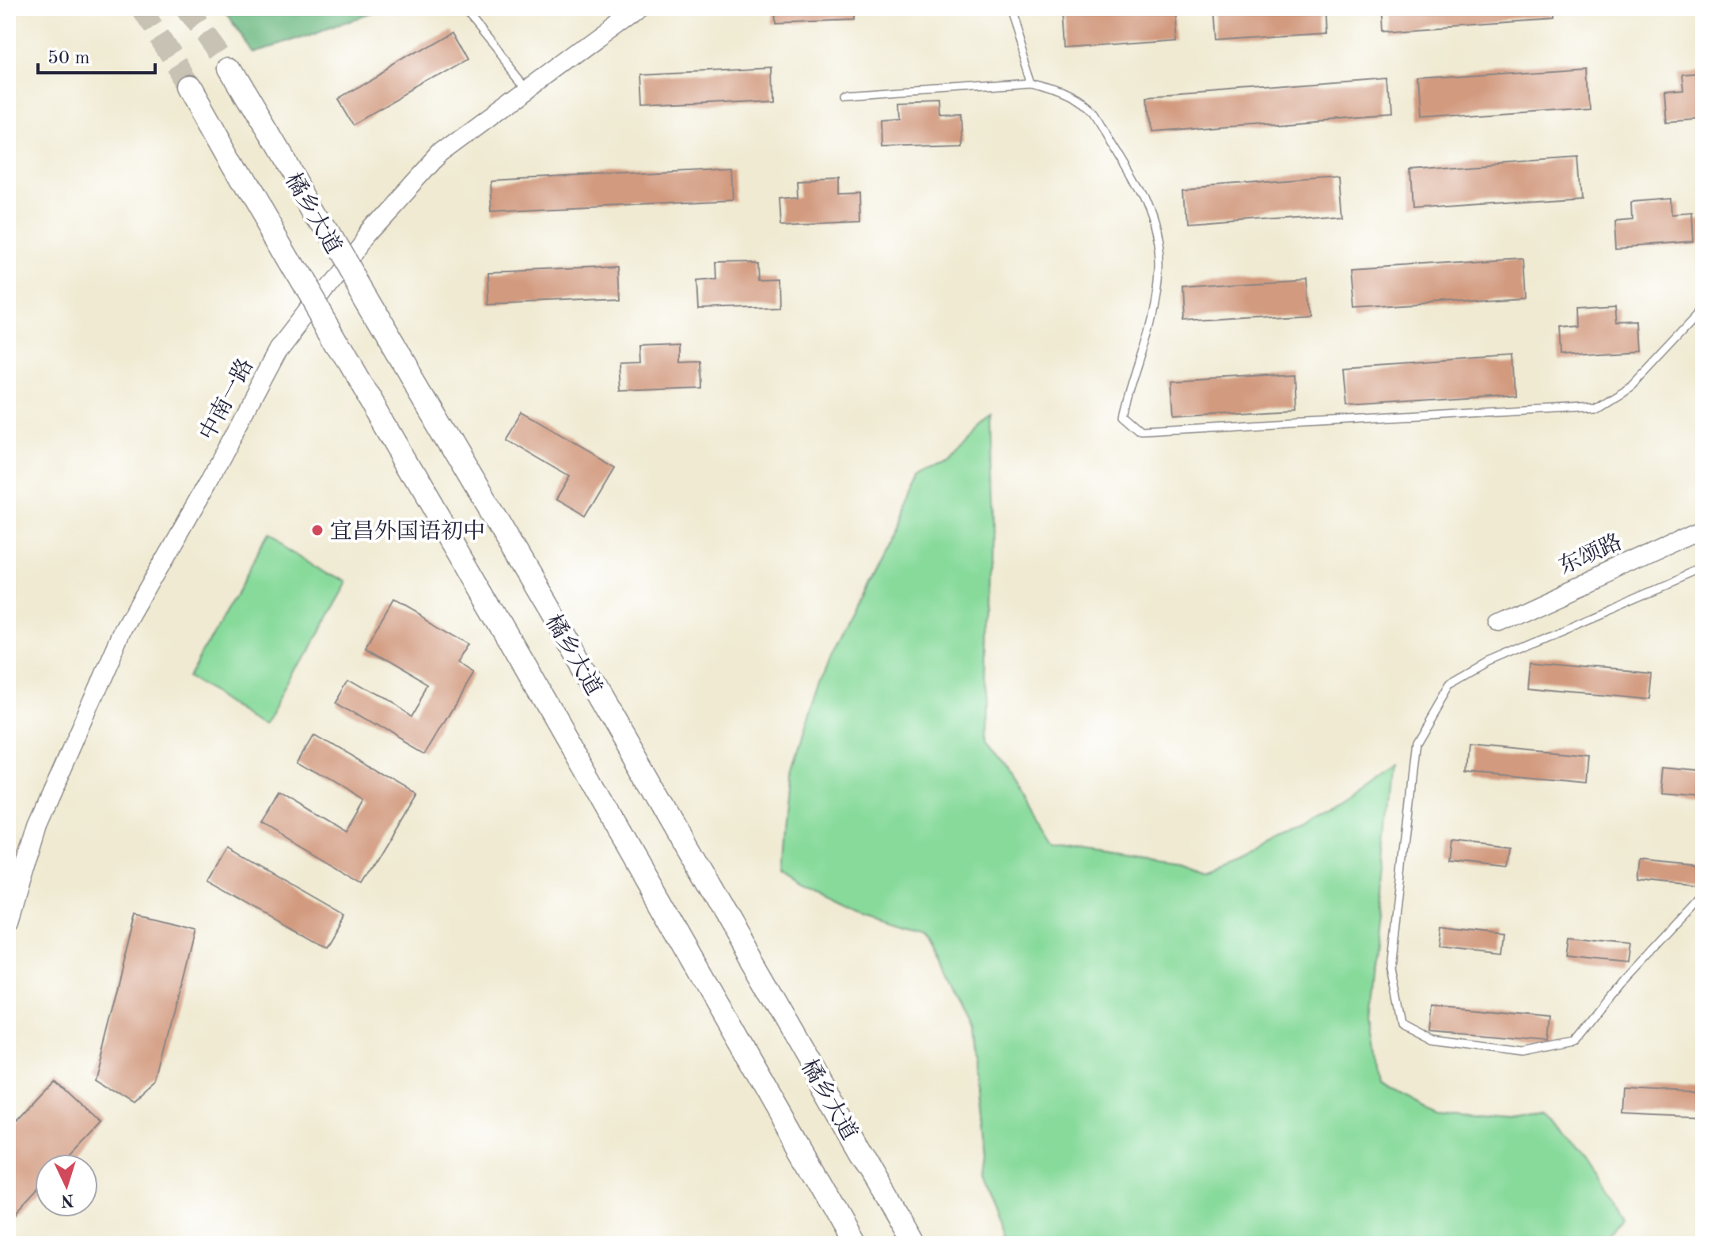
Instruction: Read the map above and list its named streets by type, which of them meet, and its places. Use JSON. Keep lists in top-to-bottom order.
{
  "streets": {
    "main road": ["橘乡大道"],
    "street": ["中南一路", "东颂路"]
  },
  "places": ["宜昌外国语初中"],
  "scale_bar": "50 m",
  "north": "bottom"
}
